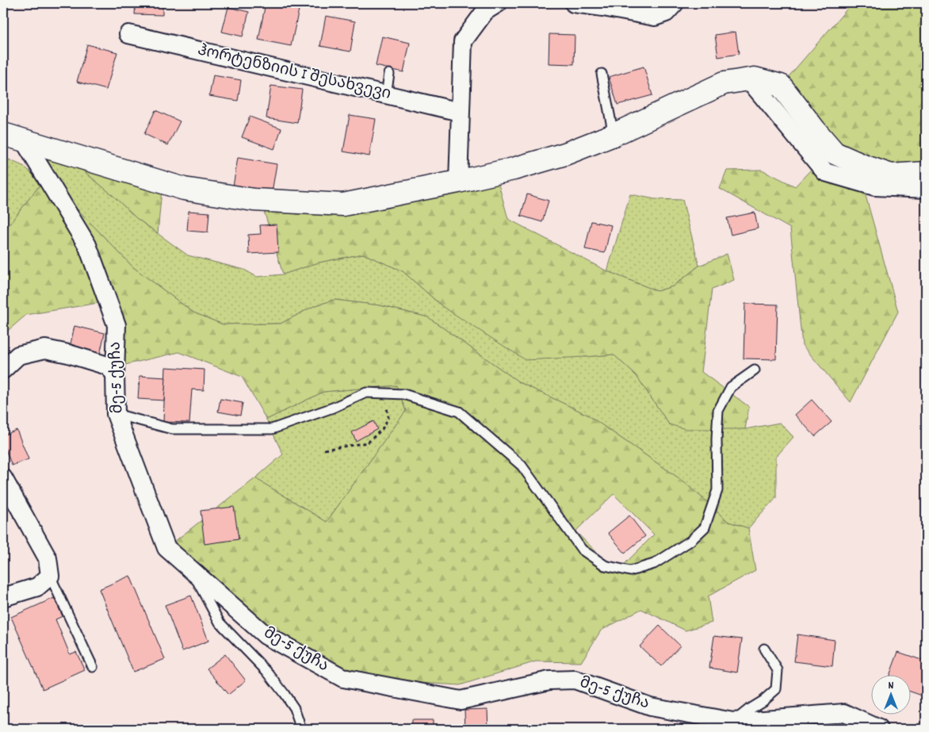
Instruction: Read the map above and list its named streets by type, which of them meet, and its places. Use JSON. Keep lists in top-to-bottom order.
{
  "streets": {
    "street": ["ჰორტენზიის I შესახვევი", "მე-5 ქუჩა"]
  },
  "north": "top"
}
